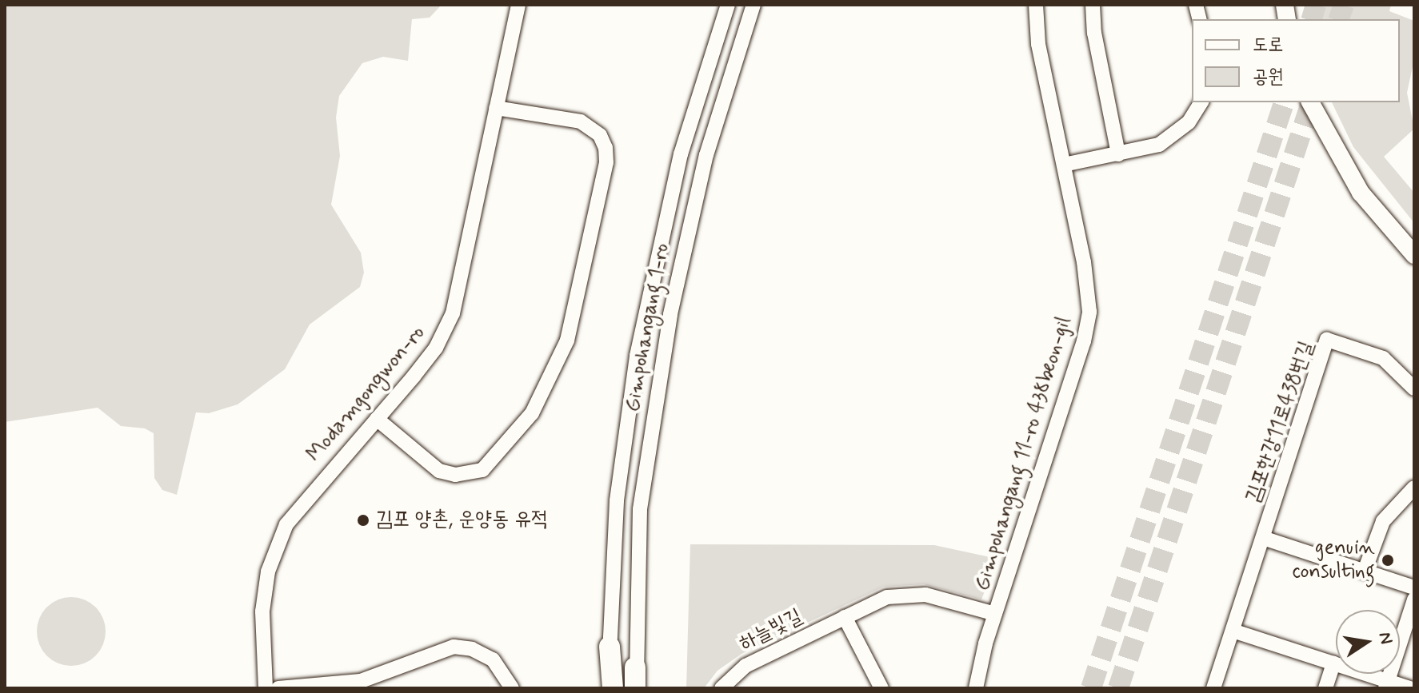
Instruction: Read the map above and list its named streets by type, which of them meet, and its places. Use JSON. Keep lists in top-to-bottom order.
{
  "streets": {
    "street": [
      "Gimpohangang 1-ro",
      "Modamgongwon-ro",
      "김포한강11로438번길",
      "Gimpohangang 11-ro 438beon-gil",
      "하늘빛길"
    ]
  },
  "crossings": [
    ["Gimpohangang 11-ro 438beon-gil", "하늘빛길"]
  ],
  "places": ["김포 양촌, 운양동 유적", "genuin consulting"],
  "legend": ["도로", "공원"],
  "north": "right"
}
